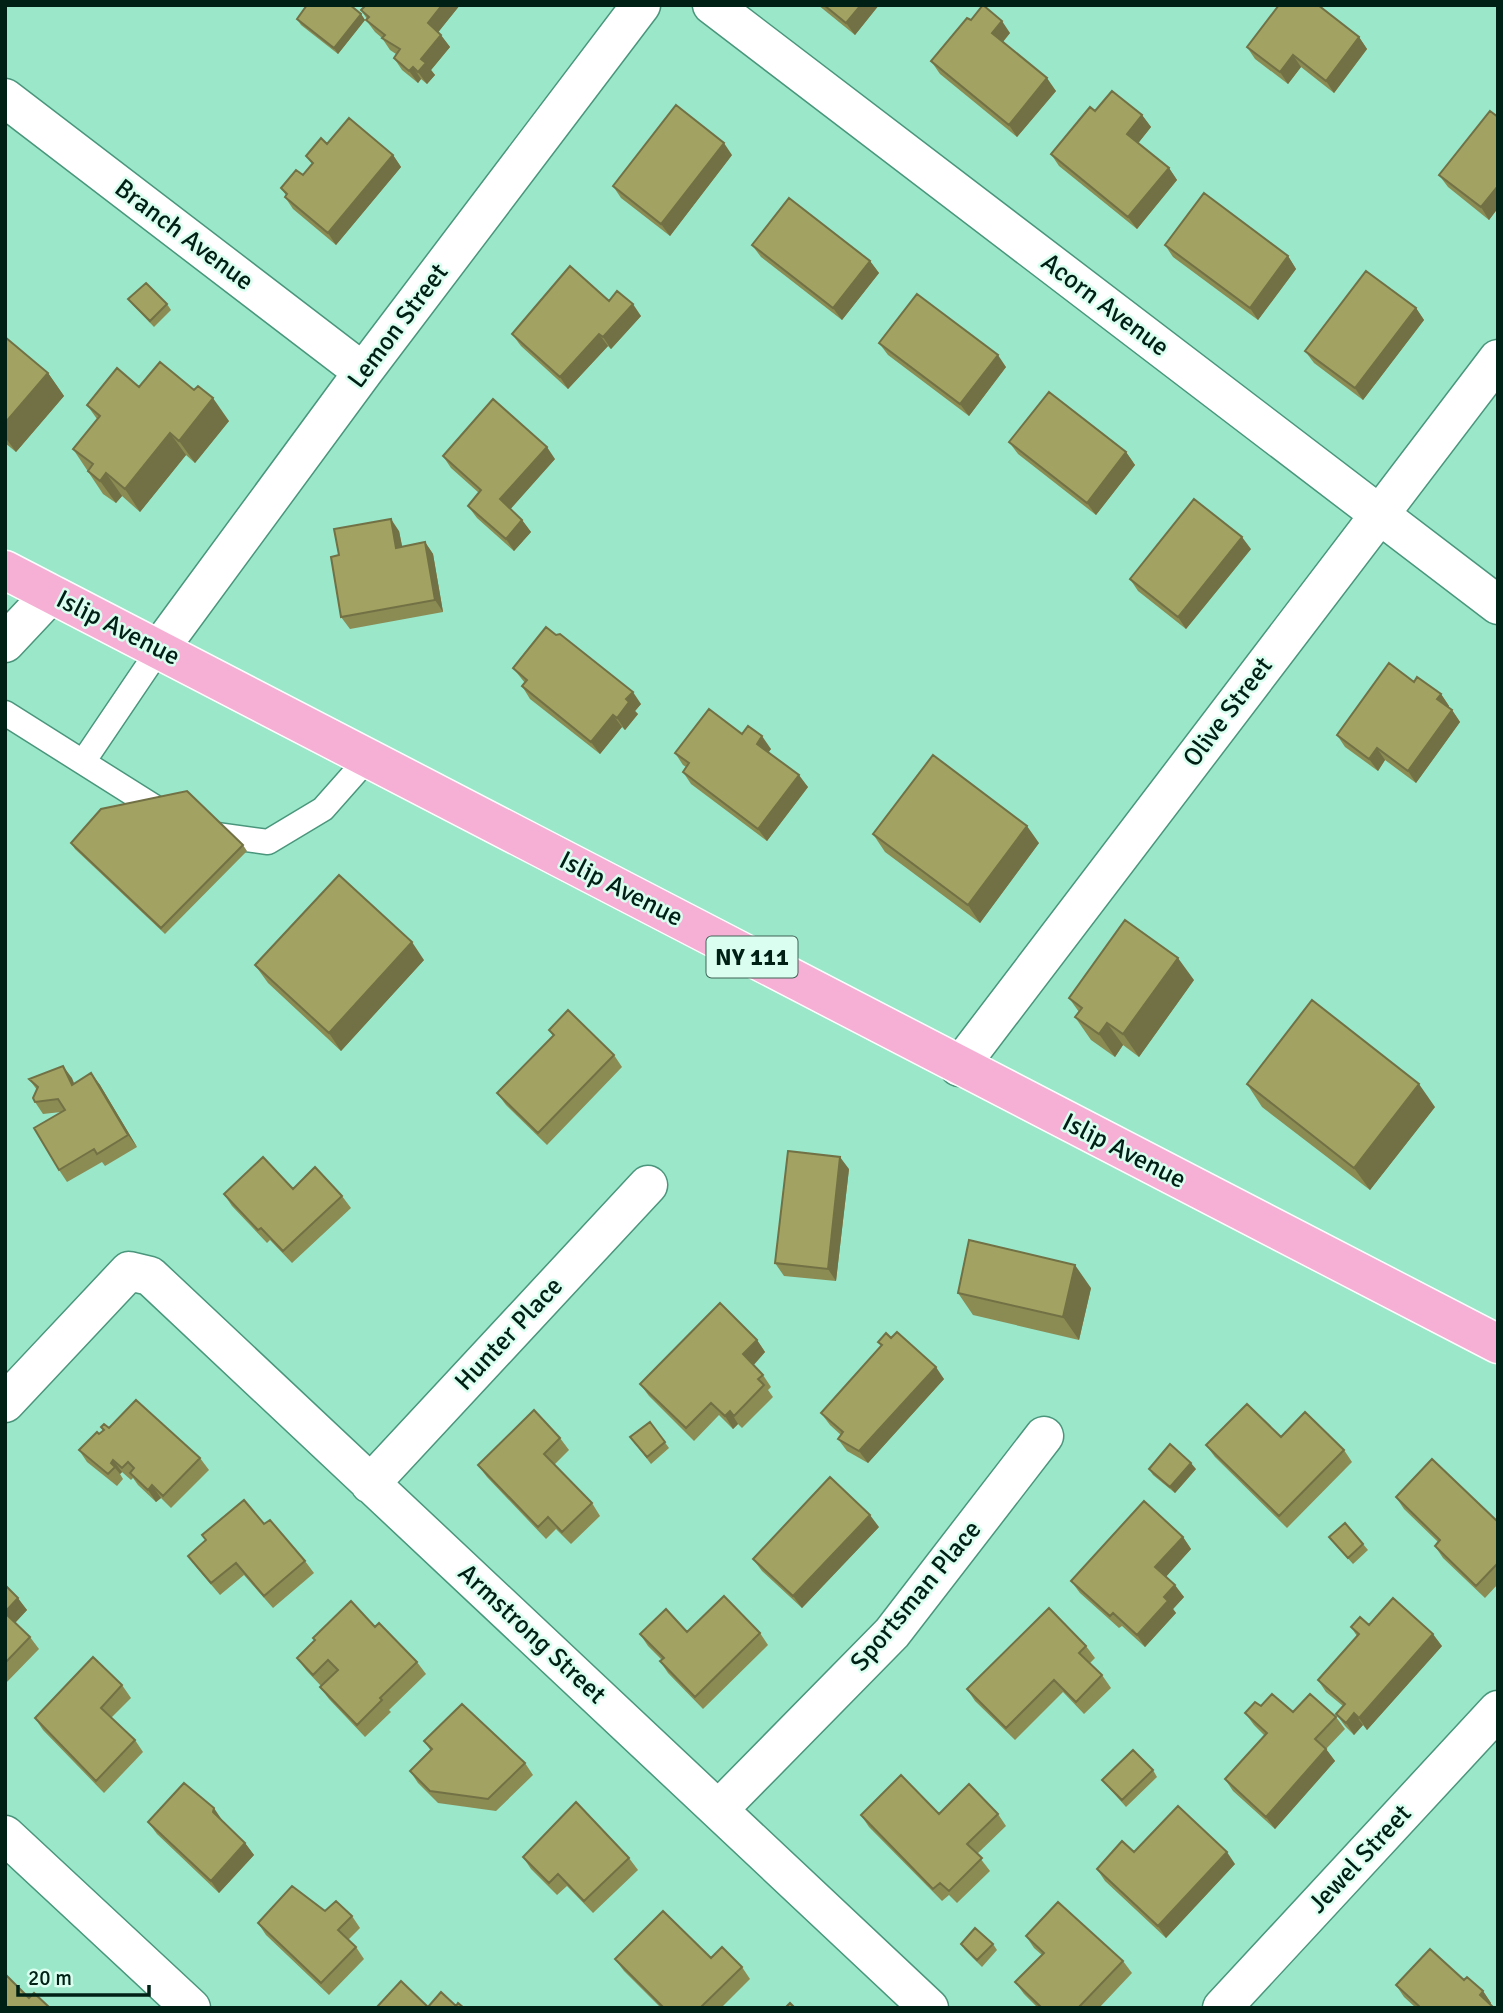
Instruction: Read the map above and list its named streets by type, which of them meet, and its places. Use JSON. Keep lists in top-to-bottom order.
{
  "streets": {
    "main road": ["Islip Avenue", "NY 111"],
    "street": [
      "Branch Avenue",
      "Acorn Avenue",
      "Lemon Street",
      "Olive Street",
      "Hunter Place",
      "Sportsman Place",
      "Armstrong Street",
      "Jewel Street"
    ]
  },
  "crossings": [
    ["Branch Avenue", "Lemon Street"],
    ["Acorn Avenue", "Olive Street"],
    ["Lemon Street", "Islip Avenue"],
    ["Islip Avenue", "Olive Street"],
    ["Hunter Place", "Armstrong Street"],
    ["Sportsman Place", "Armstrong Street"]
  ],
  "scale_bar": "20 m"
}
